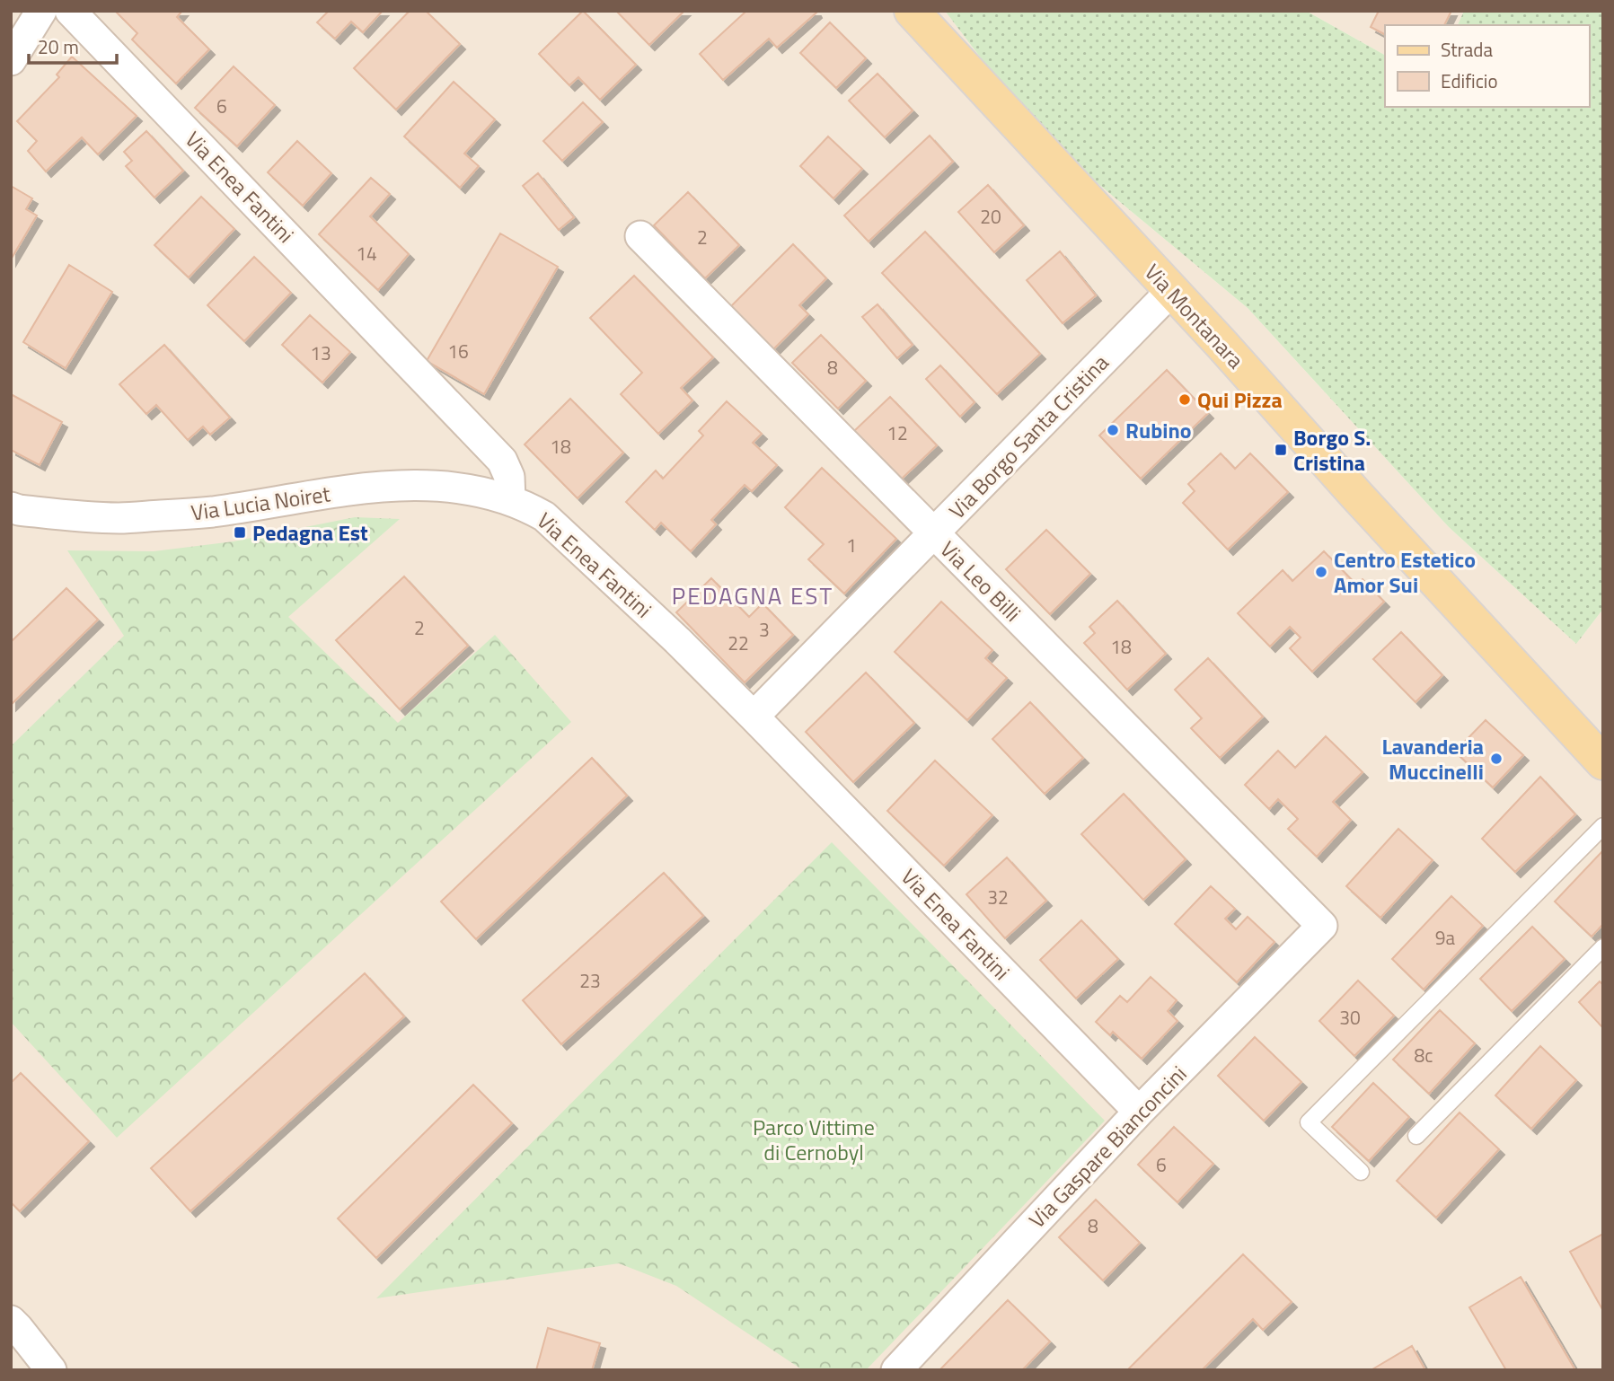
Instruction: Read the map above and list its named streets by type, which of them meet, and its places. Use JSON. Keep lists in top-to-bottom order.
{
  "streets": {
    "main road": ["Via Montanara"],
    "street": [
      "Via Enea Fantini",
      "Via Borgo Santa Cristina",
      "Via Lucia Noiret",
      "Via Leo Billi",
      "Via Gaspare Bianconcini"
    ]
  },
  "crossings": [
    ["Via Enea Fantini", "Via Borgo Santa Cristina"],
    ["Via Enea Fantini", "Via Lucia Noiret"],
    ["Via Enea Fantini", "Via Gaspare Bianconcini"],
    ["Via Montanara", "Via Borgo Santa Cristina"],
    ["Via Borgo Santa Cristina", "Via Leo Billi"],
    ["Via Leo Billi", "Via Gaspare Bianconcini"]
  ],
  "districts": ["PEDAGNA EST"],
  "parks": ["Parco Vittime di Cernobyl"],
  "places": {
    "other": [
      "Qui Pizza",
      "Rubino",
      "Centro Estetico Amor Sui",
      "Lavanderia Muccinelli"
    ],
    "transit": ["Borgo S. Cristina", "Pedagna Est"]
  },
  "house_numbers": [
    "6",
    "20",
    "2",
    "14",
    "16",
    "13",
    "8",
    "12",
    "18",
    "1",
    "2",
    "3",
    "22",
    "18",
    "32",
    "9a",
    "23",
    "30",
    "8c",
    "6",
    "8"
  ],
  "legend": ["Strada", "Edificio"],
  "scale_bar": "20 m"
}
